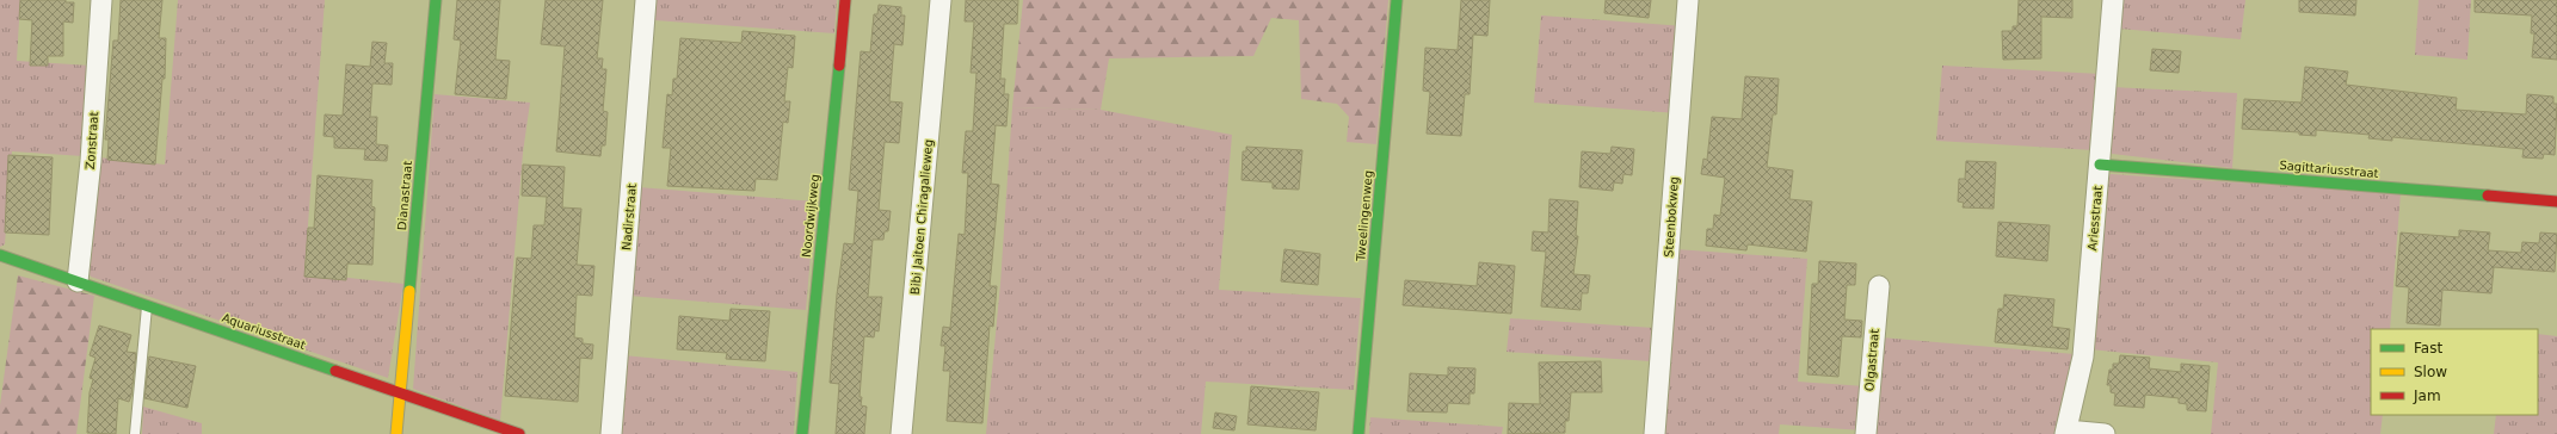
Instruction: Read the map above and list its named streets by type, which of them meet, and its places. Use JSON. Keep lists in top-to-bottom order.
{
  "streets": {
    "street": [
      "Zonstraat",
      "Sagittariusstraat",
      "Dianastraat",
      "Noordwijkweg",
      "Tweelingenweg",
      "Nadirstraat",
      "Bibi Jaitoen Chiragalieweg",
      "Steenbokweg",
      "Ariesstraat",
      "Aquariusstraat",
      "Olgastraat"
    ]
  },
  "crossings": [
    ["Zonstraat", "Aquariusstraat"],
    ["Sagittariusstraat", "Ariesstraat"],
    ["Dianastraat", "Aquariusstraat"]
  ],
  "legend": ["Fast", "Slow", "Jam"]
}
